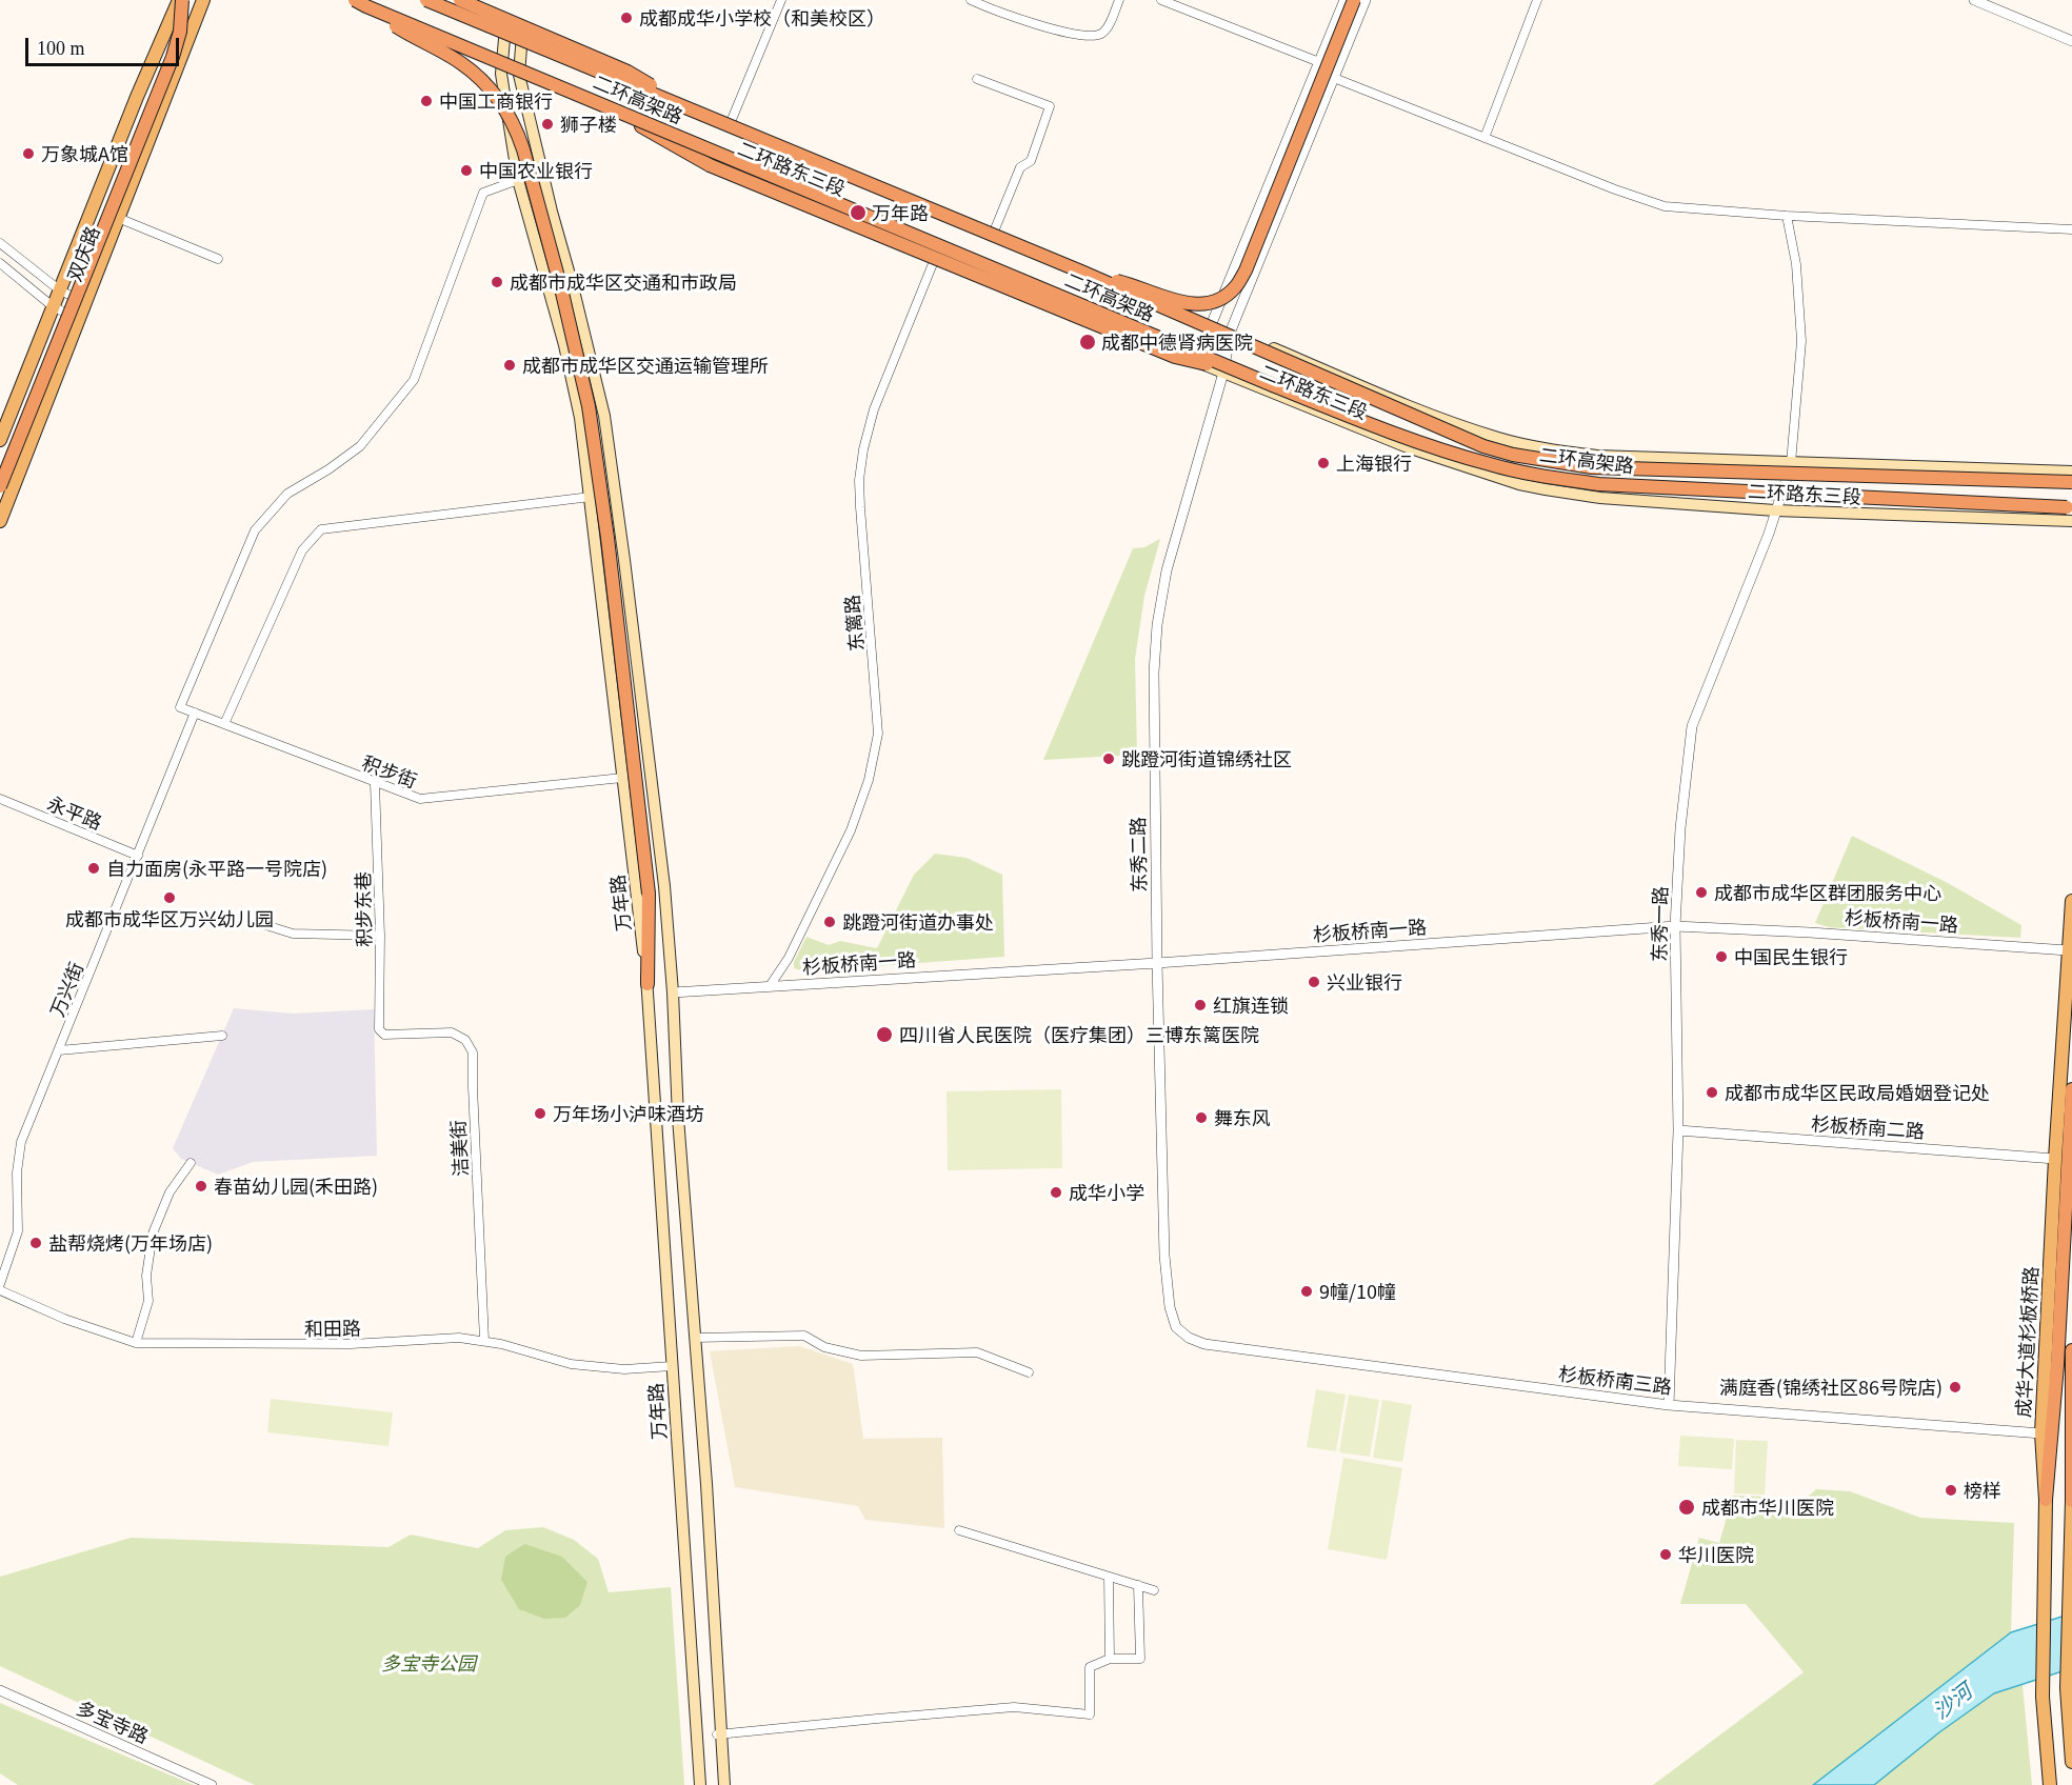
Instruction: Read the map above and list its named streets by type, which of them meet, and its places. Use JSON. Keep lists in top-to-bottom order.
{
  "streets": {
    "highway": ["二环高架路"],
    "main road": [
      "二环路东三段",
      "双庆路",
      "万年路",
      "成华大道杉板桥路"
    ],
    "street": [
      "东篱路",
      "积步街",
      "永平路",
      "东秀二路",
      "积步东巷",
      "杉板桥南一路",
      "东秀一路",
      "万兴街",
      "杉板桥南二路",
      "洁美街",
      "和田路",
      "杉板桥南三路",
      "多宝寺路"
    ]
  },
  "crossings": [
    ["二环路东三段", "东篱路"],
    ["二环路东三段", "东秀二路"],
    ["二环路东三段", "万年路"],
    ["二环路东三段", "东秀一路"],
    ["东篱路", "杉板桥南一路"],
    ["积步街", "万年路"],
    ["积步街", "积步东巷"],
    ["积步街", "万兴街"],
    ["永平路", "万兴街"],
    ["东秀二路", "杉板桥南一路"],
    ["东秀二路", "杉板桥南三路"],
    ["万年路", "和田路"],
    ["积步东巷", "洁美街"],
    ["杉板桥南一路", "东秀一路"],
    ["杉板桥南一路", "成华大道杉板桥路"],
    ["东秀一路", "杉板桥南二路"],
    ["东秀一路", "杉板桥南三路"],
    ["杉板桥南二路", "成华大道杉板桥路"],
    ["洁美街", "和田路"],
    ["成华大道杉板桥路", "杉板桥南三路"]
  ],
  "water": ["沙河"],
  "parks": ["多宝寺公园"],
  "places": [
    "成都成华小学校（和美校区）",
    "中国工商银行",
    "狮子楼",
    "万象城A馆",
    "中国农业银行",
    "万年路",
    "成都市成华区交通和市政局",
    "成都中德肾病医院",
    "成都市成华区交通运输管理所",
    "上海银行",
    "跳蹬河街道锦绣社区",
    "自力面房(永平路一号院店)",
    "成都市成华区群团服务中心",
    "成都市成华区万兴幼儿园",
    "跳蹬河街道办事处",
    "中国民生银行",
    "兴业银行",
    "红旗连锁",
    "四川省人民医院（医疗集团）三博东篱医院",
    "成都市成华区民政局婚姻登记处",
    "万年场小泸味酒坊",
    "舞东风",
    "春苗幼儿园(禾田路)",
    "成华小学",
    "盐帮烧烤(万年场店)",
    "9幢/10幢",
    "满庭香(锦绣社区86号院店)",
    "榜样",
    "成都市华川医院",
    "华川医院"
  ],
  "scale_bar": "100 m"
}
